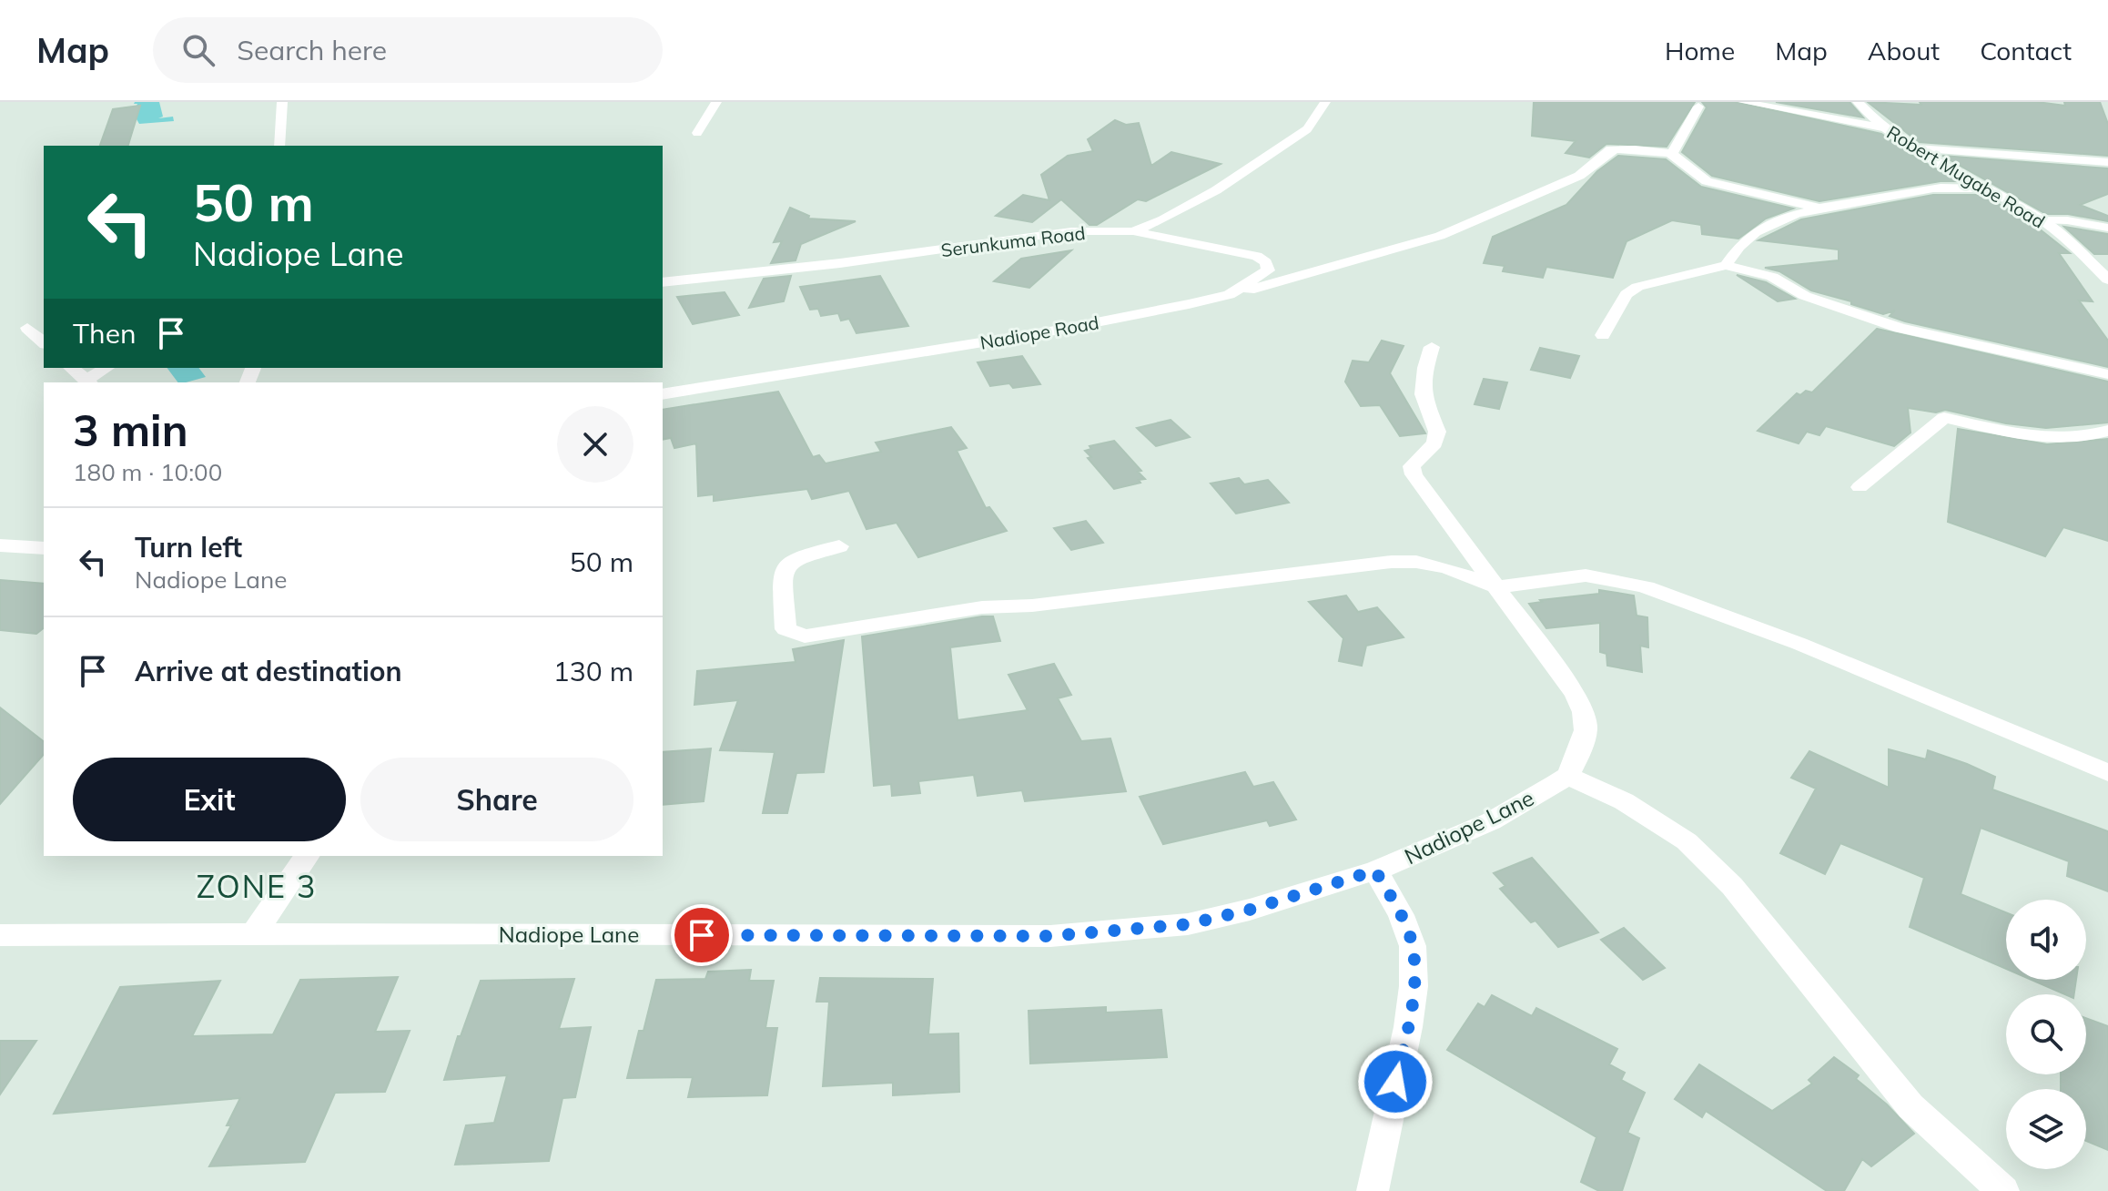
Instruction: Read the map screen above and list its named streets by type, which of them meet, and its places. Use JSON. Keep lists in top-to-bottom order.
{
  "streets": {
    "street": [
      "Robert Mugabe Road",
      "Serunkuma Road",
      "Nadiope Road",
      "Nadiope Lane"
    ]
  },
  "crossings": [
    ["Serunkuma Road", "Nadiope Road"]
  ],
  "districts": ["ZONE 3"],
  "page": {
    "header": "Map",
    "search": "Search here",
    "nav": [
      "Home",
      "Map",
      "About",
      "Contact"
    ],
    "turn": ["50 m", "Nadiope Lane"],
    "then": "Then",
    "heading": ["3 min", "180 m · 10:00"],
    "list": [
      {
        "name": "Turn left",
        "note": "Nadiope Lane",
        "value": "50 m"
      },
      {
        "name": "Arrive at destination",
        "value": "130 m"
      }
    ],
    "buttons": ["Exit", "Share"]
  }
}
